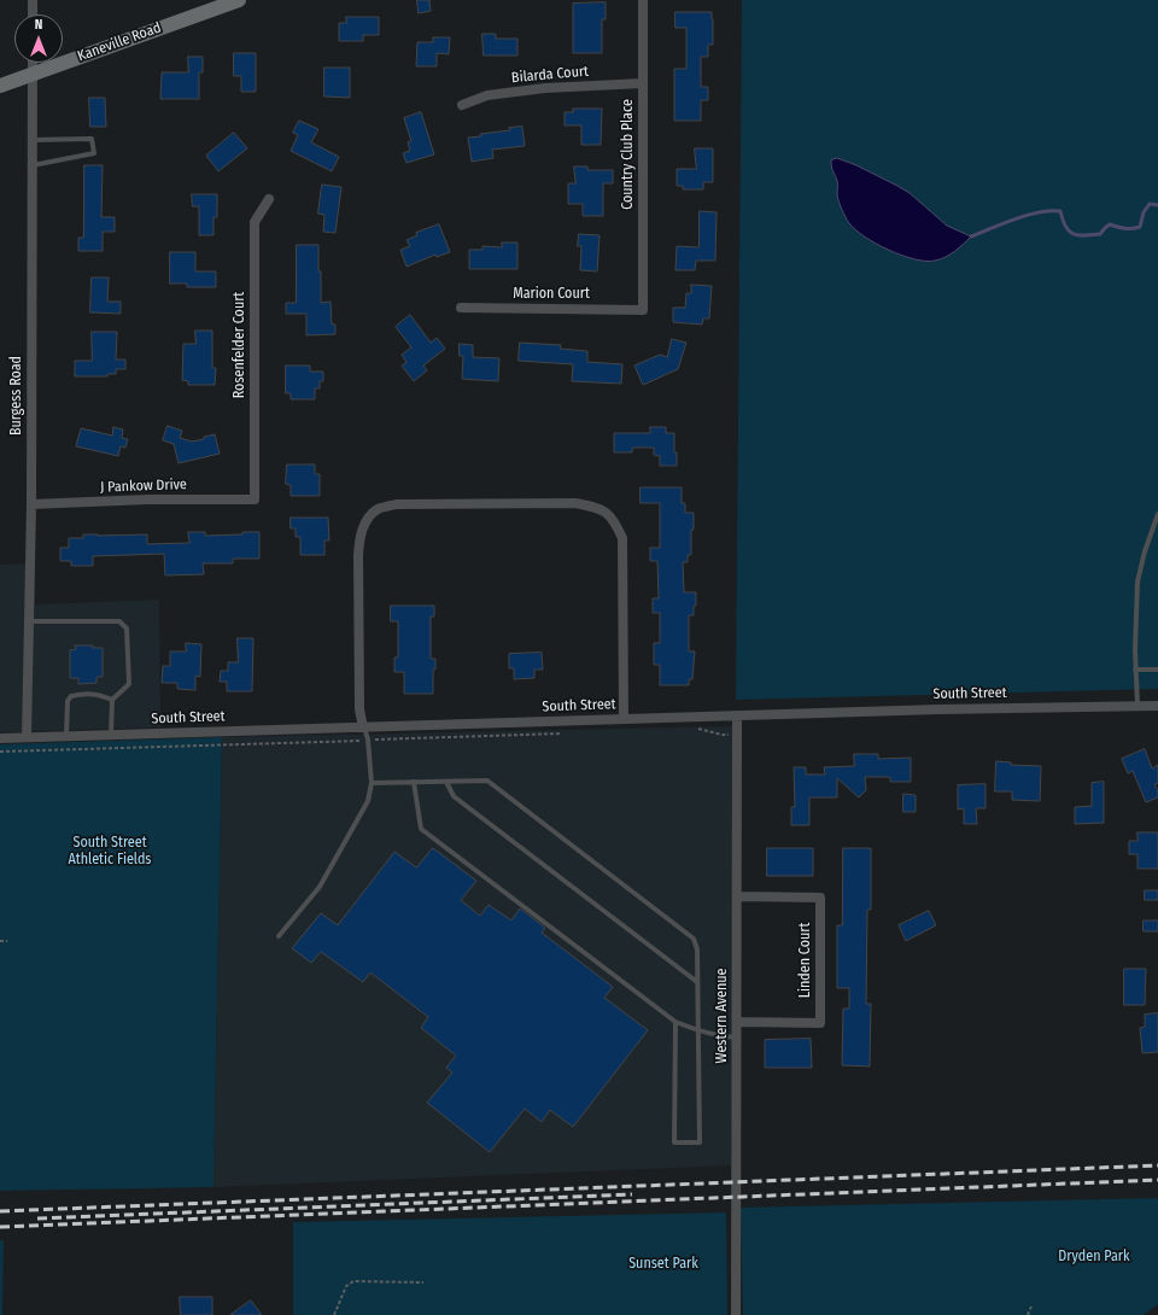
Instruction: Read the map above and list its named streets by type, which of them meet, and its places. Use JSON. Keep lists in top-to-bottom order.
{
  "streets": {
    "main road": ["Kaneville Road"],
    "street": [
      "Bilarda Court",
      "Country Club Place",
      "Marion Court",
      "Rosenfelder Court",
      "Burgess Road",
      "J Pankow Drive",
      "South Street",
      "Linden Court",
      "Western Avenue"
    ]
  },
  "crossings": [
    ["Kaneville Road", "Burgess Road"],
    ["Bilarda Court", "Country Club Place"],
    ["Country Club Place", "Marion Court"],
    ["Rosenfelder Court", "J Pankow Drive"],
    ["Burgess Road", "J Pankow Drive"],
    ["Burgess Road", "South Street"],
    ["South Street", "Western Avenue"],
    ["Linden Court", "Western Avenue"]
  ],
  "parks": ["South Street Athletic Fields", "Dryden Park", "Sunset Park"],
  "north": "top"
}
